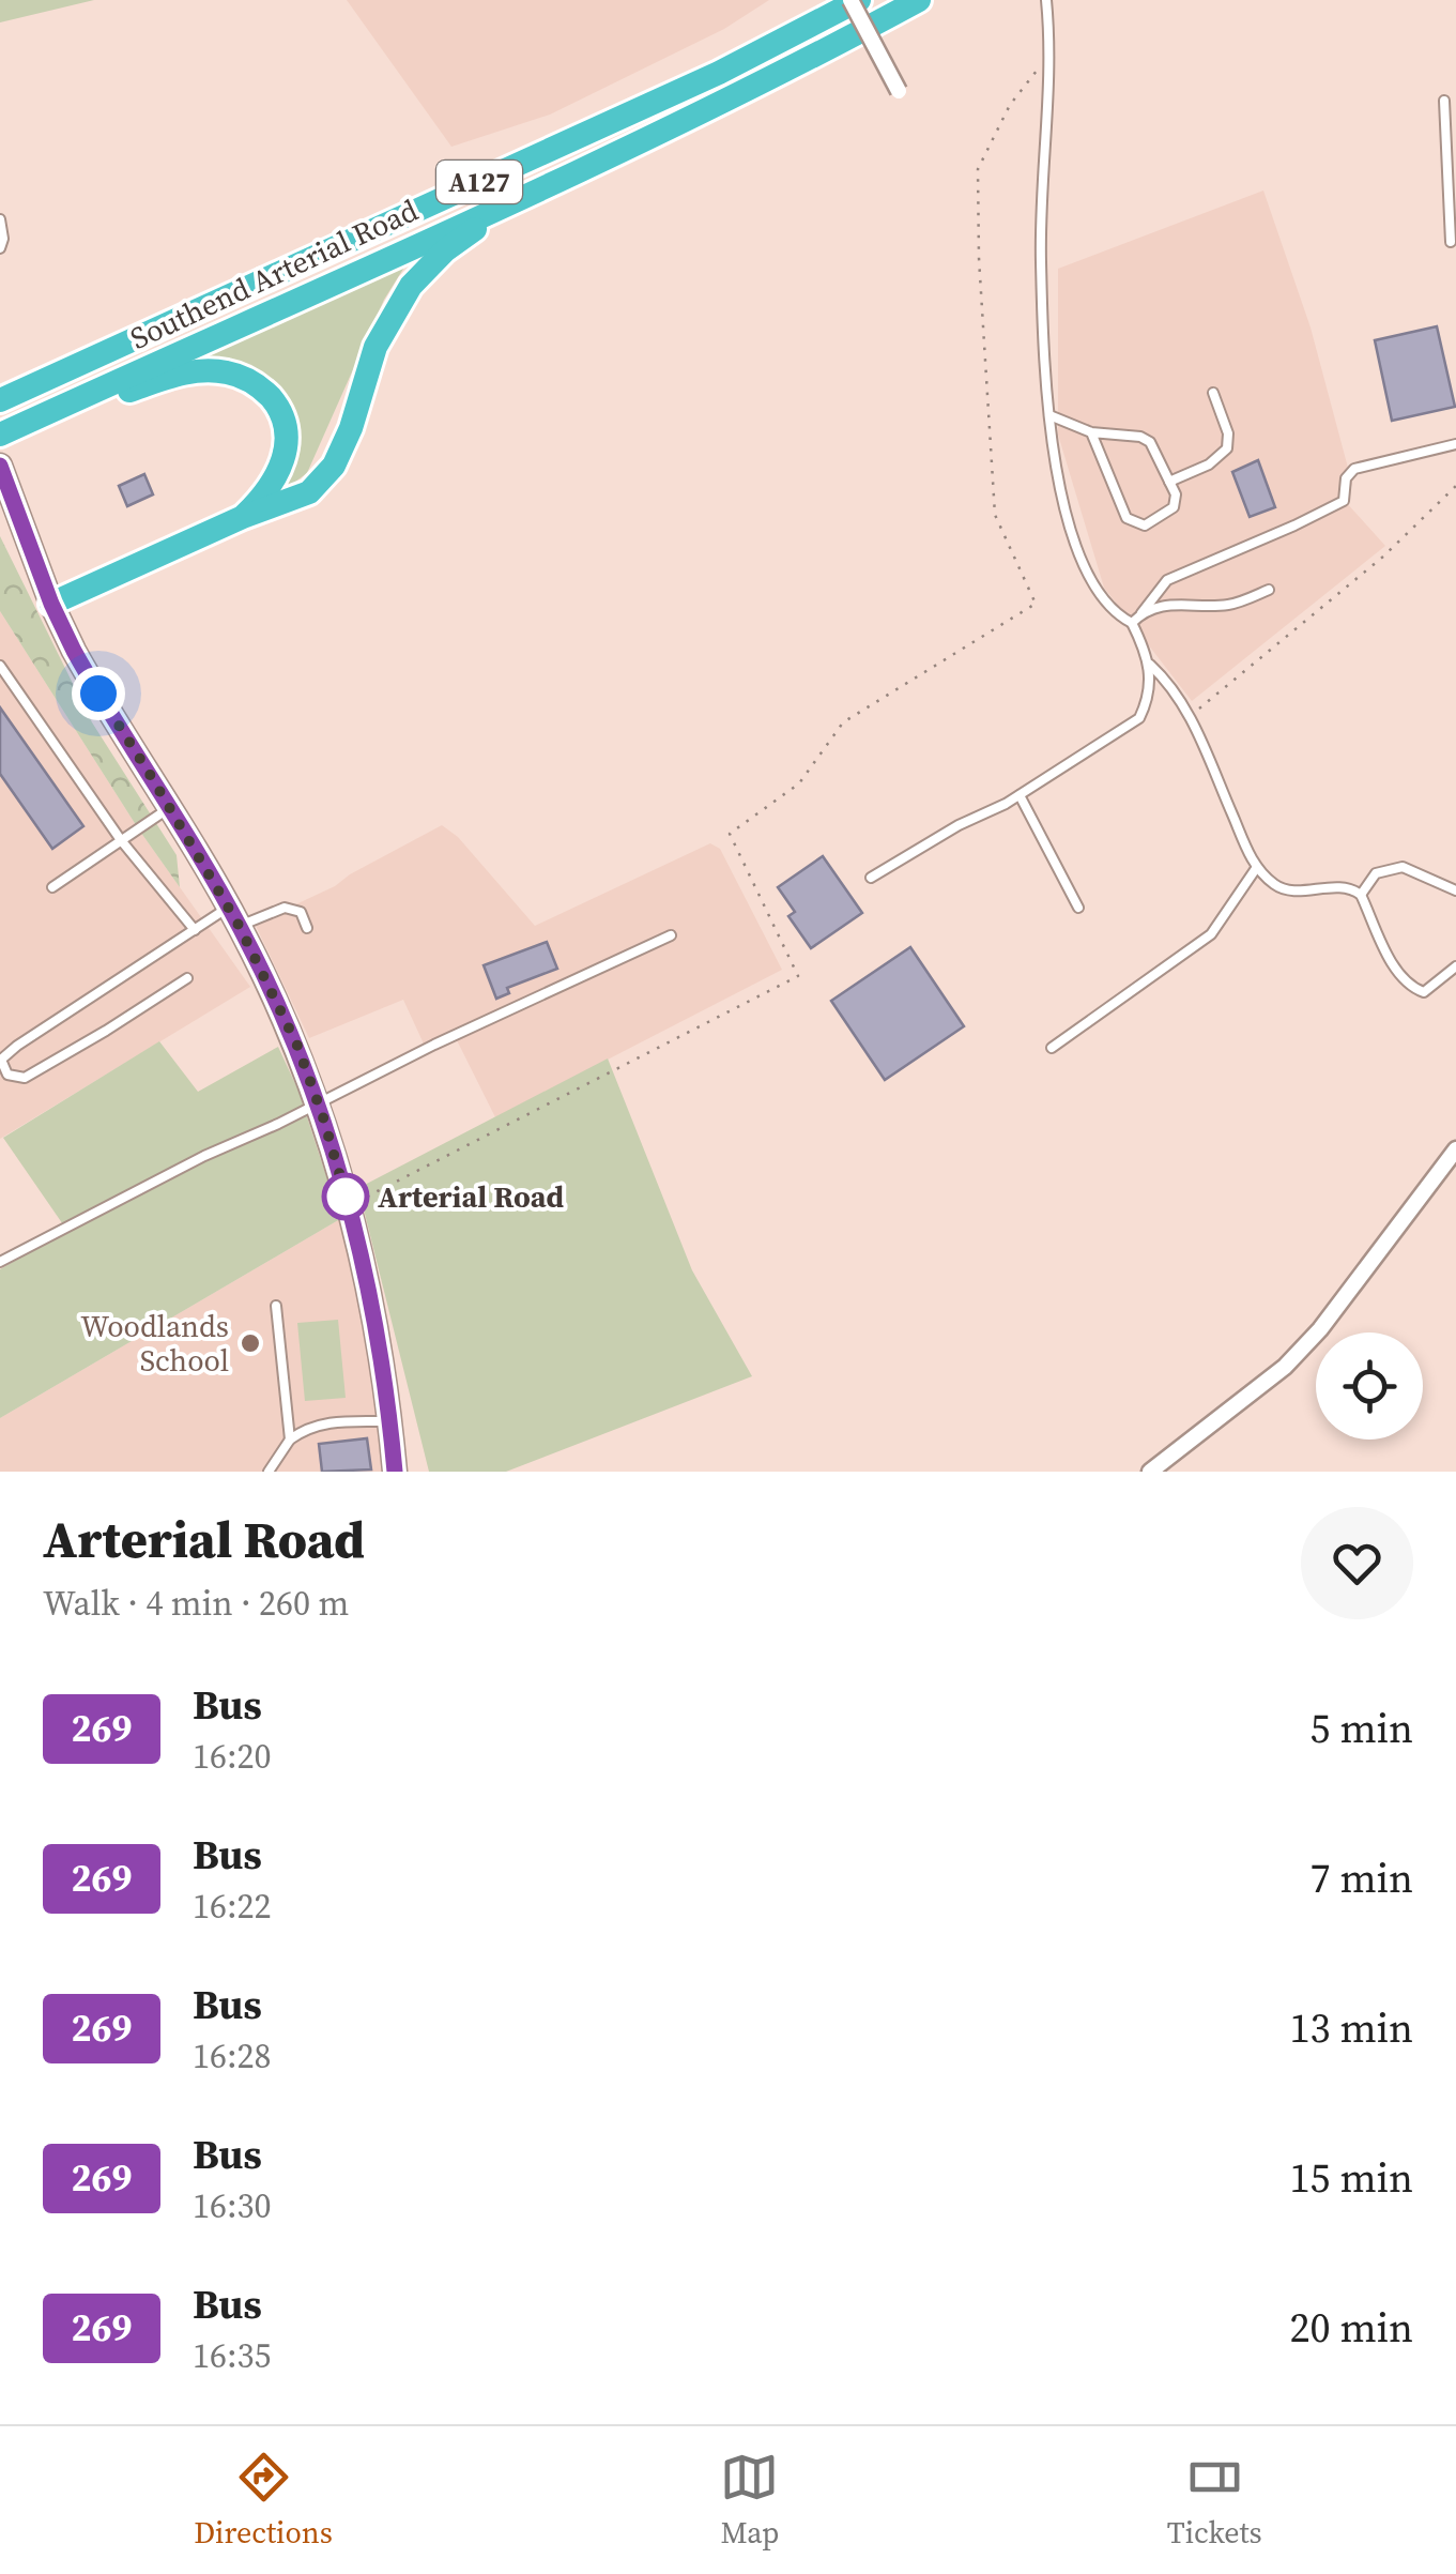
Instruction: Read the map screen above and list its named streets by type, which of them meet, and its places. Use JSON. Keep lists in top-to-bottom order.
{
  "streets": {
    "highway": ["A127", "Southend Arterial Road"]
  },
  "places": ["Arterial Road", "Woodlands School"],
  "lines": ["bus line 269"],
  "page": {
    "heading": ["Arterial Road", "Walk · 4 min · 260 m"],
    "list": [
      {
        "mark": "269",
        "name": "Bus",
        "note": "16:20",
        "value": "5 min"
      },
      {
        "mark": "269",
        "name": "Bus",
        "note": "16:22",
        "value": "7 min"
      },
      {
        "mark": "269",
        "name": "Bus",
        "note": "16:28",
        "value": "13 min"
      },
      {
        "mark": "269",
        "name": "Bus",
        "note": "16:30",
        "value": "15 min"
      },
      {
        "mark": "269",
        "name": "Bus",
        "note": "16:35",
        "value": "20 min"
      }
    ],
    "tabs": ["Directions", "Map", "Tickets"]
  }
}
